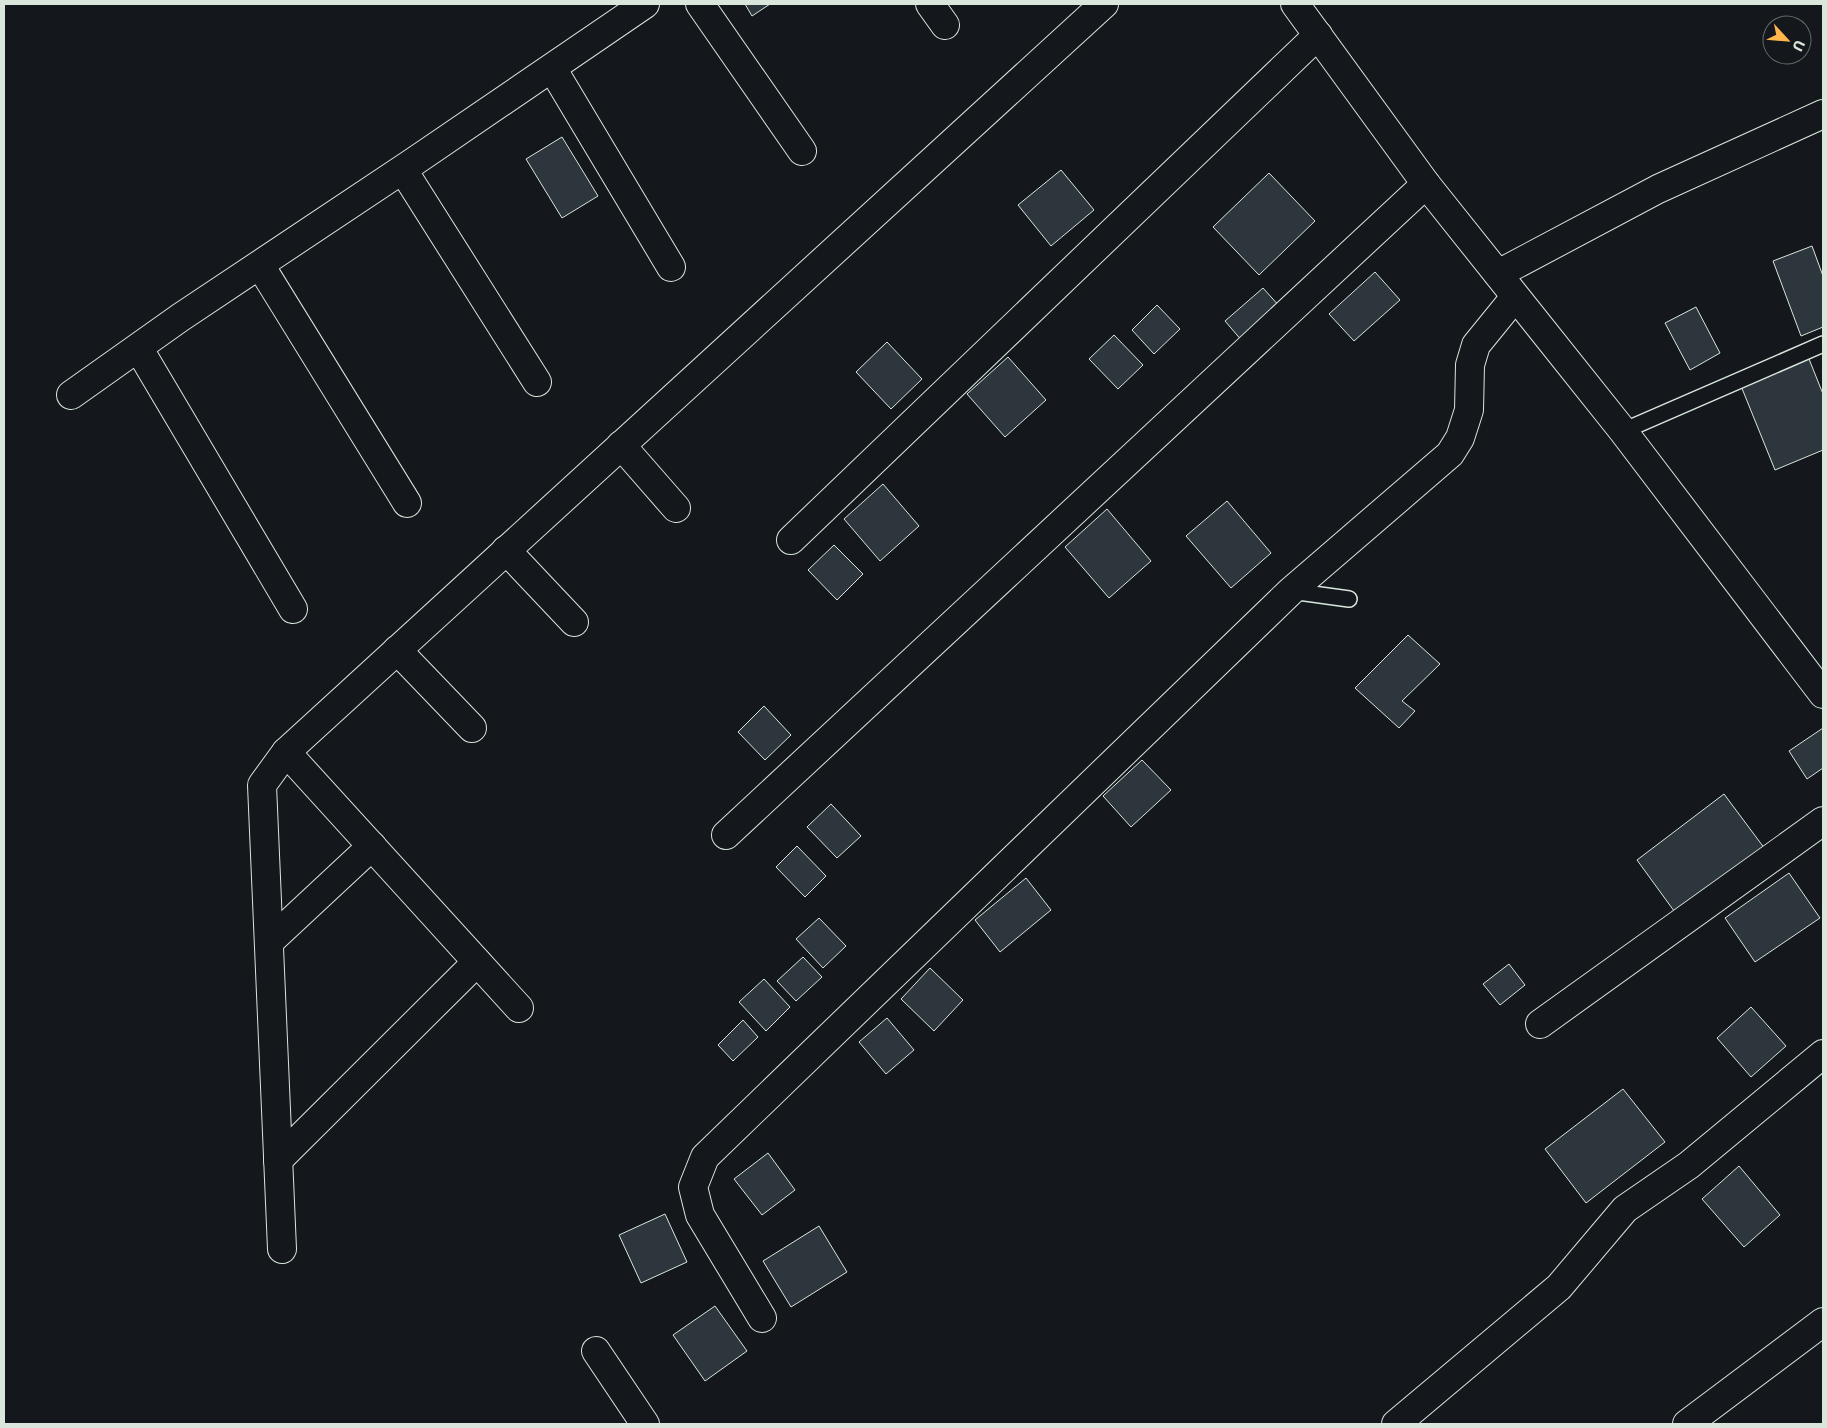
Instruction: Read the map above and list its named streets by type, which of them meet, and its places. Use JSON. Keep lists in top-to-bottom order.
{
  "north": "bottom right"
}
